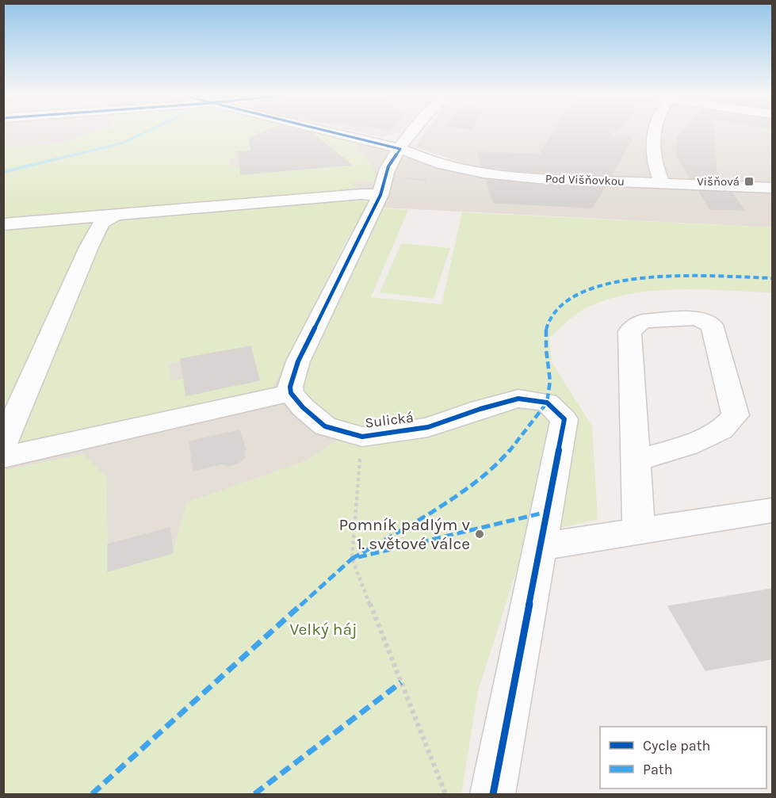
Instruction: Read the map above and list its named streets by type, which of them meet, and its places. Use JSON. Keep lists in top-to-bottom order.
{
  "streets": {
    "street": ["Pod Višňovkou", "Sulická"]
  },
  "parks": ["Velký háj"],
  "places": {
    "transit": ["Višňová"],
    "other": ["Pomník padlým v 1. světové válce"]
  },
  "legend": ["Cycle path", "Path"]
}
